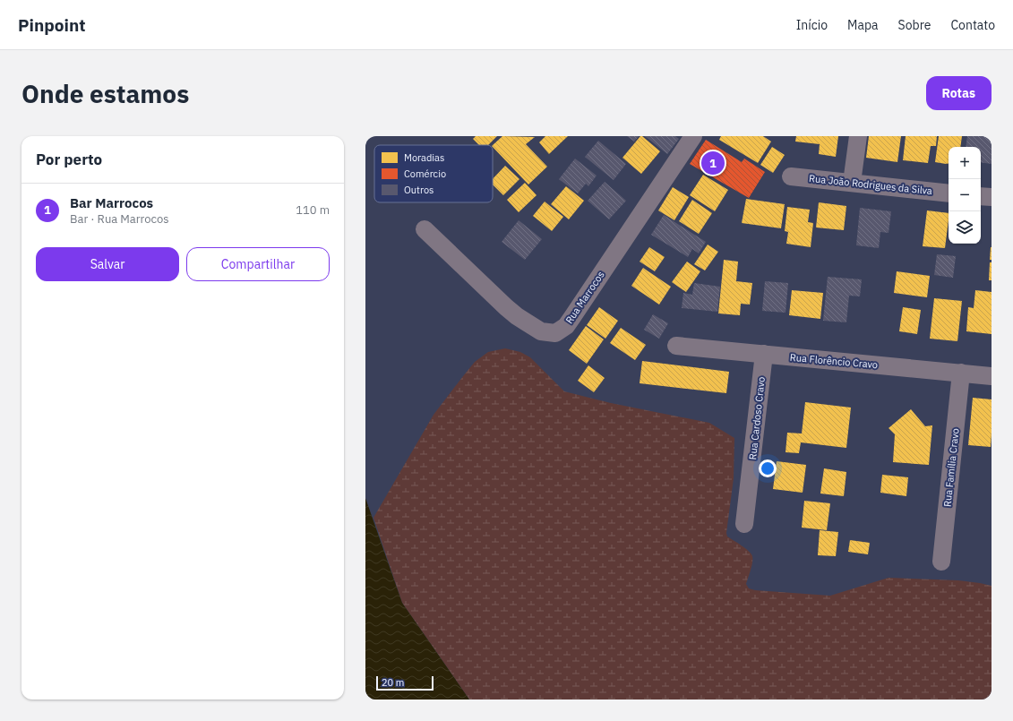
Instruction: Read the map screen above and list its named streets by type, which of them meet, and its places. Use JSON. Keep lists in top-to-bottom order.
{
  "streets": {
    "street": [
      "Rua João Rodrigues da Silva",
      "Rua Marrocos",
      "Rua Florêncio Cravo",
      "Rua Cardoso Cravo",
      "Rua Família Cravo"
    ]
  },
  "crossings": [
    ["Rua Florêncio Cravo", "Rua Cardoso Cravo"],
    ["Rua Florêncio Cravo", "Rua Família Cravo"]
  ],
  "legend": ["Moradias", "Comércio", "Outros"],
  "scale_bar": "20 m",
  "page": {
    "header": "Pinpoint",
    "nav": [
      "Início",
      "Mapa",
      "Sobre",
      "Contato"
    ],
    "buttons": [
      "Rotas",
      ["Salvar", "Compartilhar"]
    ],
    "title": "Onde estamos",
    "heading": "Por perto",
    "map_buttons": ["+", "−"],
    "pins": "1",
    "list": [
      {
        "mark": "1",
        "name": "Bar Marrocos",
        "note": "Bar · Rua Marrocos",
        "value": "110 m"
      }
    ],
    "scale": "20 m"
  }
}
